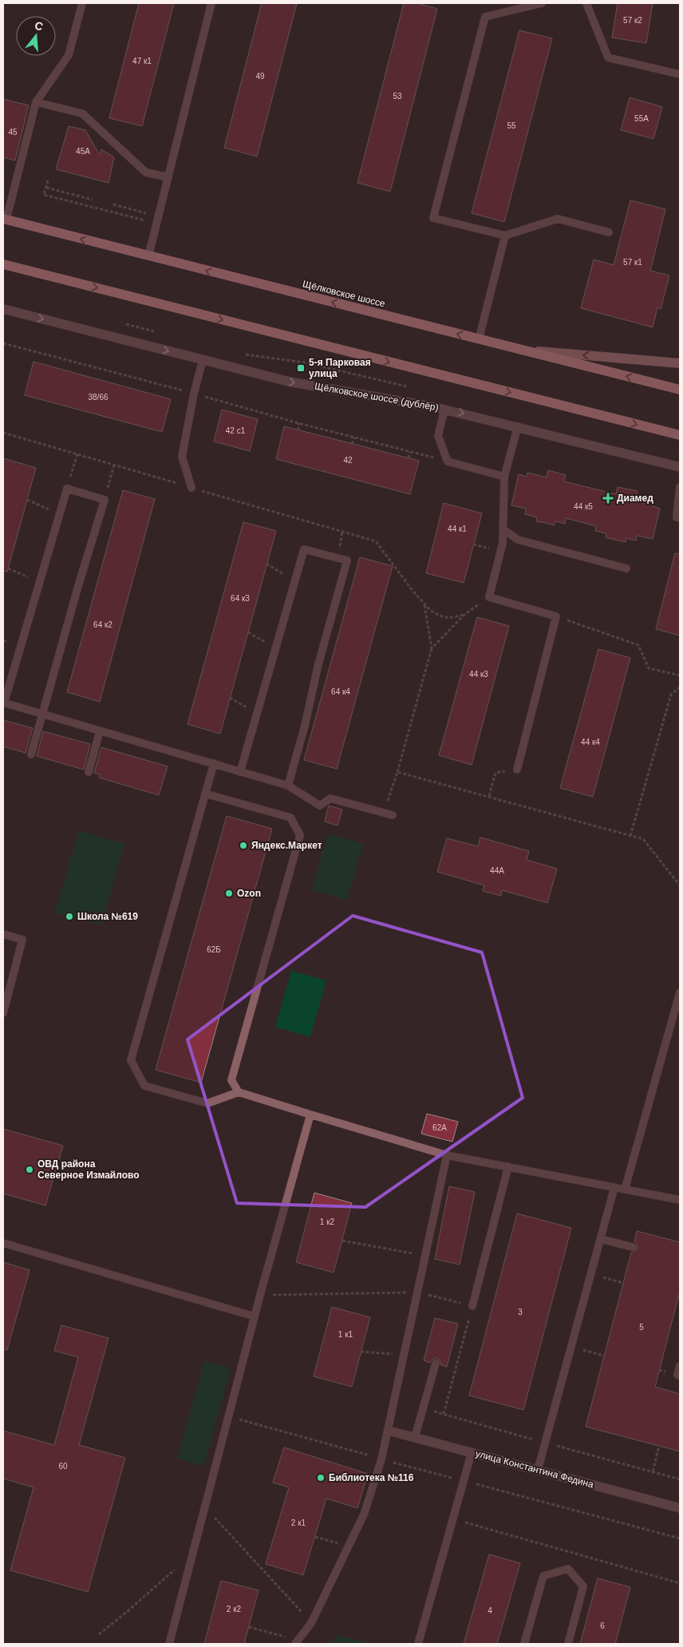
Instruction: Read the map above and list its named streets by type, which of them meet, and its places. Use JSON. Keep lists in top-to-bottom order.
{
  "streets": {
    "main road": ["Щёлковское шоссе"],
    "street": ["Щёлковское шоссе (дублёр)", "улица Константина Федина"]
  },
  "one_way": ["Щёлковское шоссе (дублёр)"],
  "places": {
    "transit": ["5-я Парковая улица"],
    "health": ["Диамед"],
    "other": [
      "Яндекс.Маркет",
      "Ozon",
      "Школа №619",
      "ОВД района Северное Измайлово",
      "Библиотека №116"
    ]
  },
  "house_numbers": [
    "57 к2",
    "47 к1",
    "49",
    "53",
    "55А",
    "55",
    "45",
    "45А",
    "57 к1",
    "38/66",
    "42 с1",
    "42",
    "44 к5",
    "44 к1",
    "64 к3",
    "64 к2",
    "44 к3",
    "64 к4",
    "44 к4",
    "44А",
    "62Б",
    "62А",
    "1 к2",
    "3",
    "5",
    "1 к1",
    "60",
    "2 к1",
    "2 к2",
    "4",
    "6"
  ],
  "north": "top"
}
